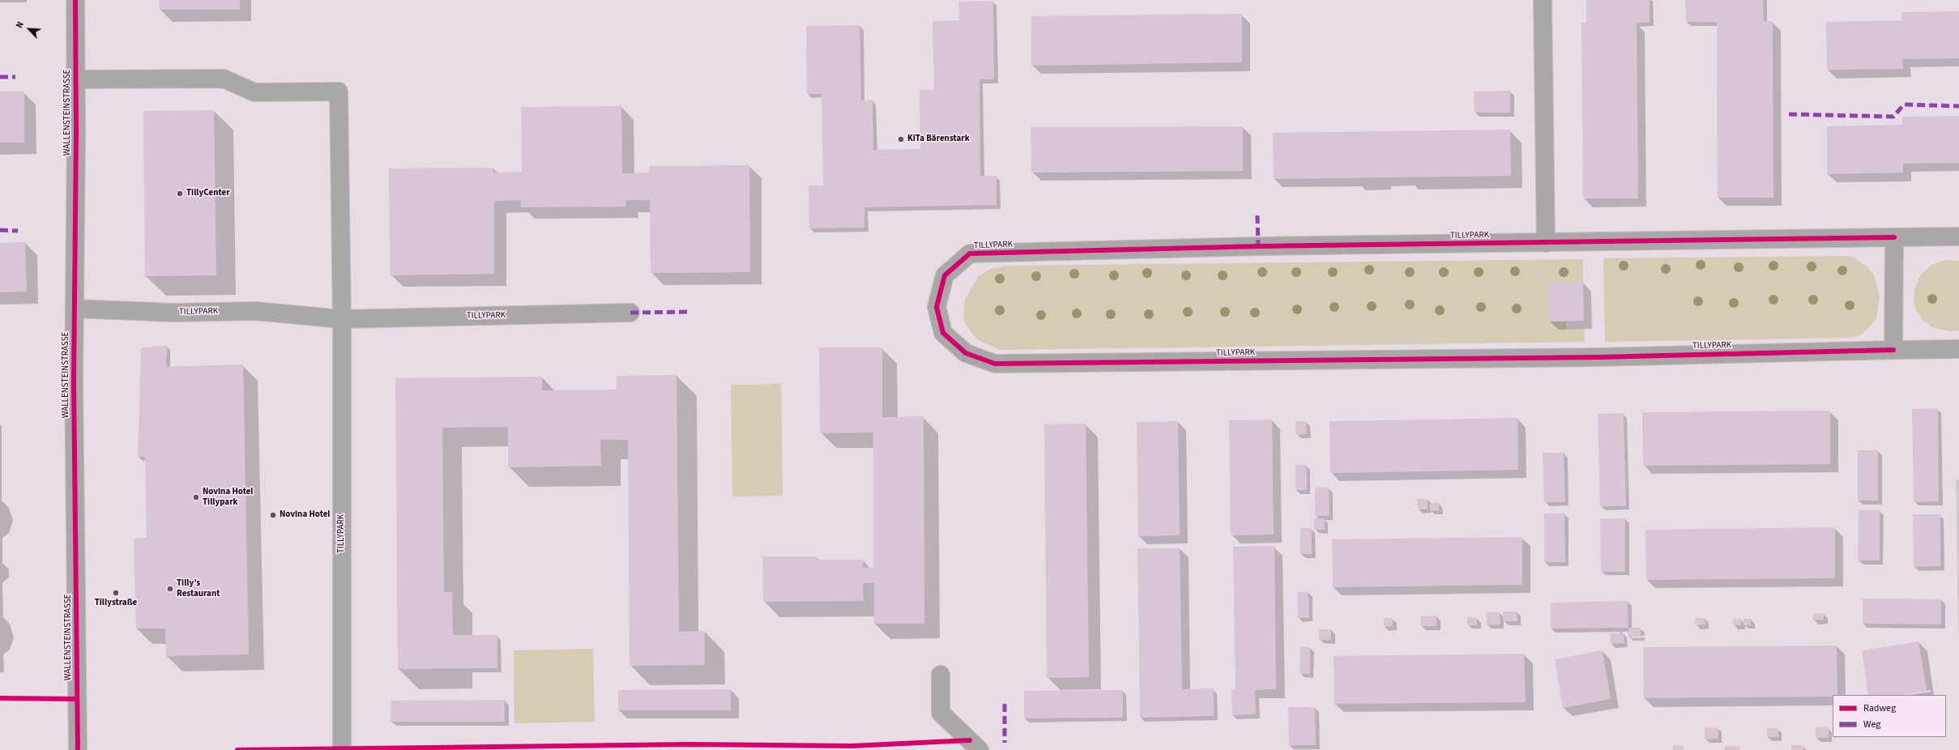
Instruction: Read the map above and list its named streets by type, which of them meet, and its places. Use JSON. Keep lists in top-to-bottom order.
{
  "streets": {
    "street": ["WALLENSTEINSTRASSE", "TILLYPARK"]
  },
  "crossings": [
    ["WALLENSTEINSTRASSE", "TILLYPARK"]
  ],
  "places": [
    "KiTa Bärenstark",
    "TillyCenter",
    "Novina Hotel Tillypark",
    "Novina Hotel",
    "Tilly’s Restaurant",
    "Tillystraße"
  ],
  "legend": ["Radweg", "Weg"],
  "north": "top left"
}
